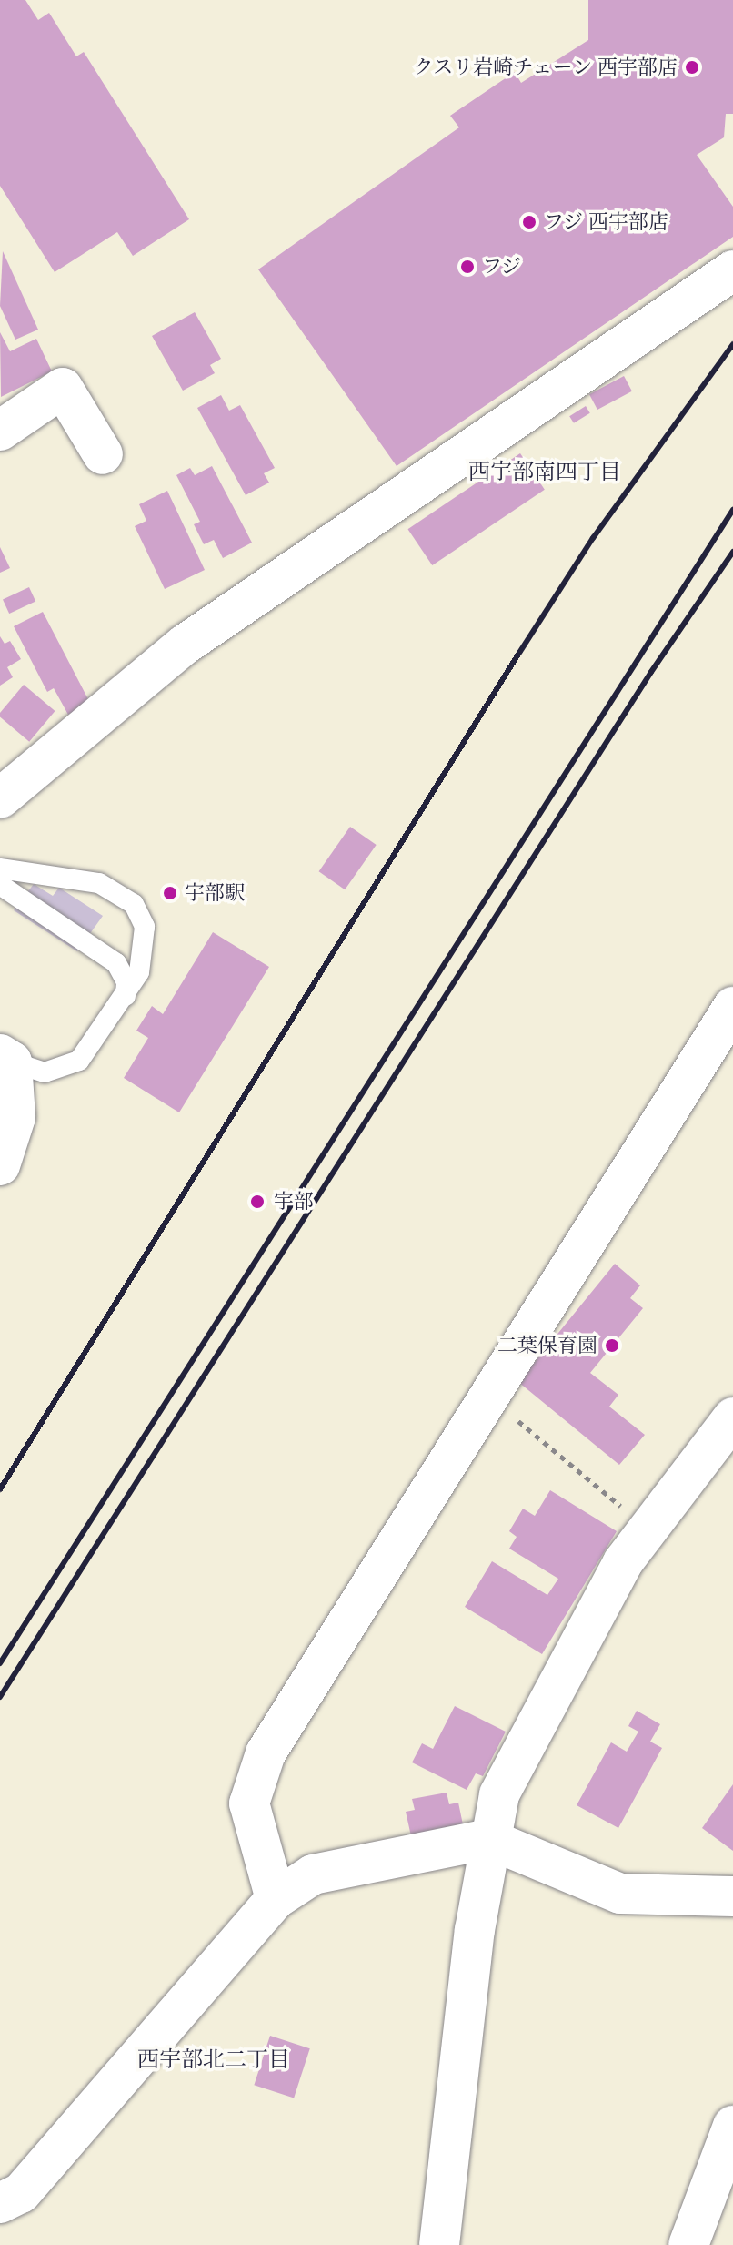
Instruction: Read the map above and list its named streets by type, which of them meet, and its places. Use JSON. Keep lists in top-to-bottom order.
{
  "districts": ["西宇部南四丁目", "西宇部北二丁目"],
  "places": [
    "クスリ岩崎チェーン 西宇部店",
    "フジ 西宇部店",
    "フジ",
    "宇部駅",
    "宇部",
    "二葉保育園"
  ]
}
